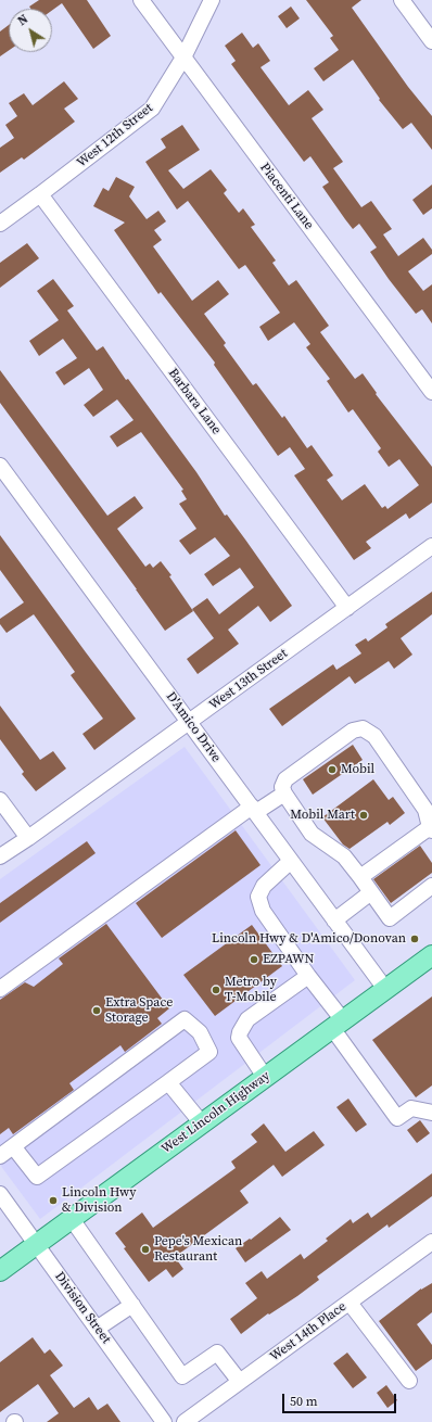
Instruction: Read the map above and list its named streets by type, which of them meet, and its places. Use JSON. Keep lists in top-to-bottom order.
{
  "streets": {
    "main road": ["West Lincoln Highway"],
    "street": [
      "West 12th Street",
      "Piacenti Lane",
      "Barbara Lane",
      "West 13th Street",
      "D'Amico Drive",
      "Division Street",
      "West 14th Place"
    ]
  },
  "crossings": [
    ["West 12th Street", "Piacenti Lane"],
    ["West 12th Street", "Barbara Lane"],
    ["Barbara Lane", "West 13th Street"],
    ["West 13th Street", "D'Amico Drive"],
    ["D'Amico Drive", "West Lincoln Highway"],
    ["West Lincoln Highway", "Division Street"]
  ],
  "places": [
    "Mobil",
    "Mobil Mart",
    "Lincoln Hwy & D'Amico/Donovan",
    "EZPAWN",
    "Metro by T-Mobile",
    "Extra Space Storage",
    "Lincoln Hwy & Division",
    "Pepe's Mexican Restaurant"
  ],
  "scale_bar": "50 m",
  "north": "top left"
}
